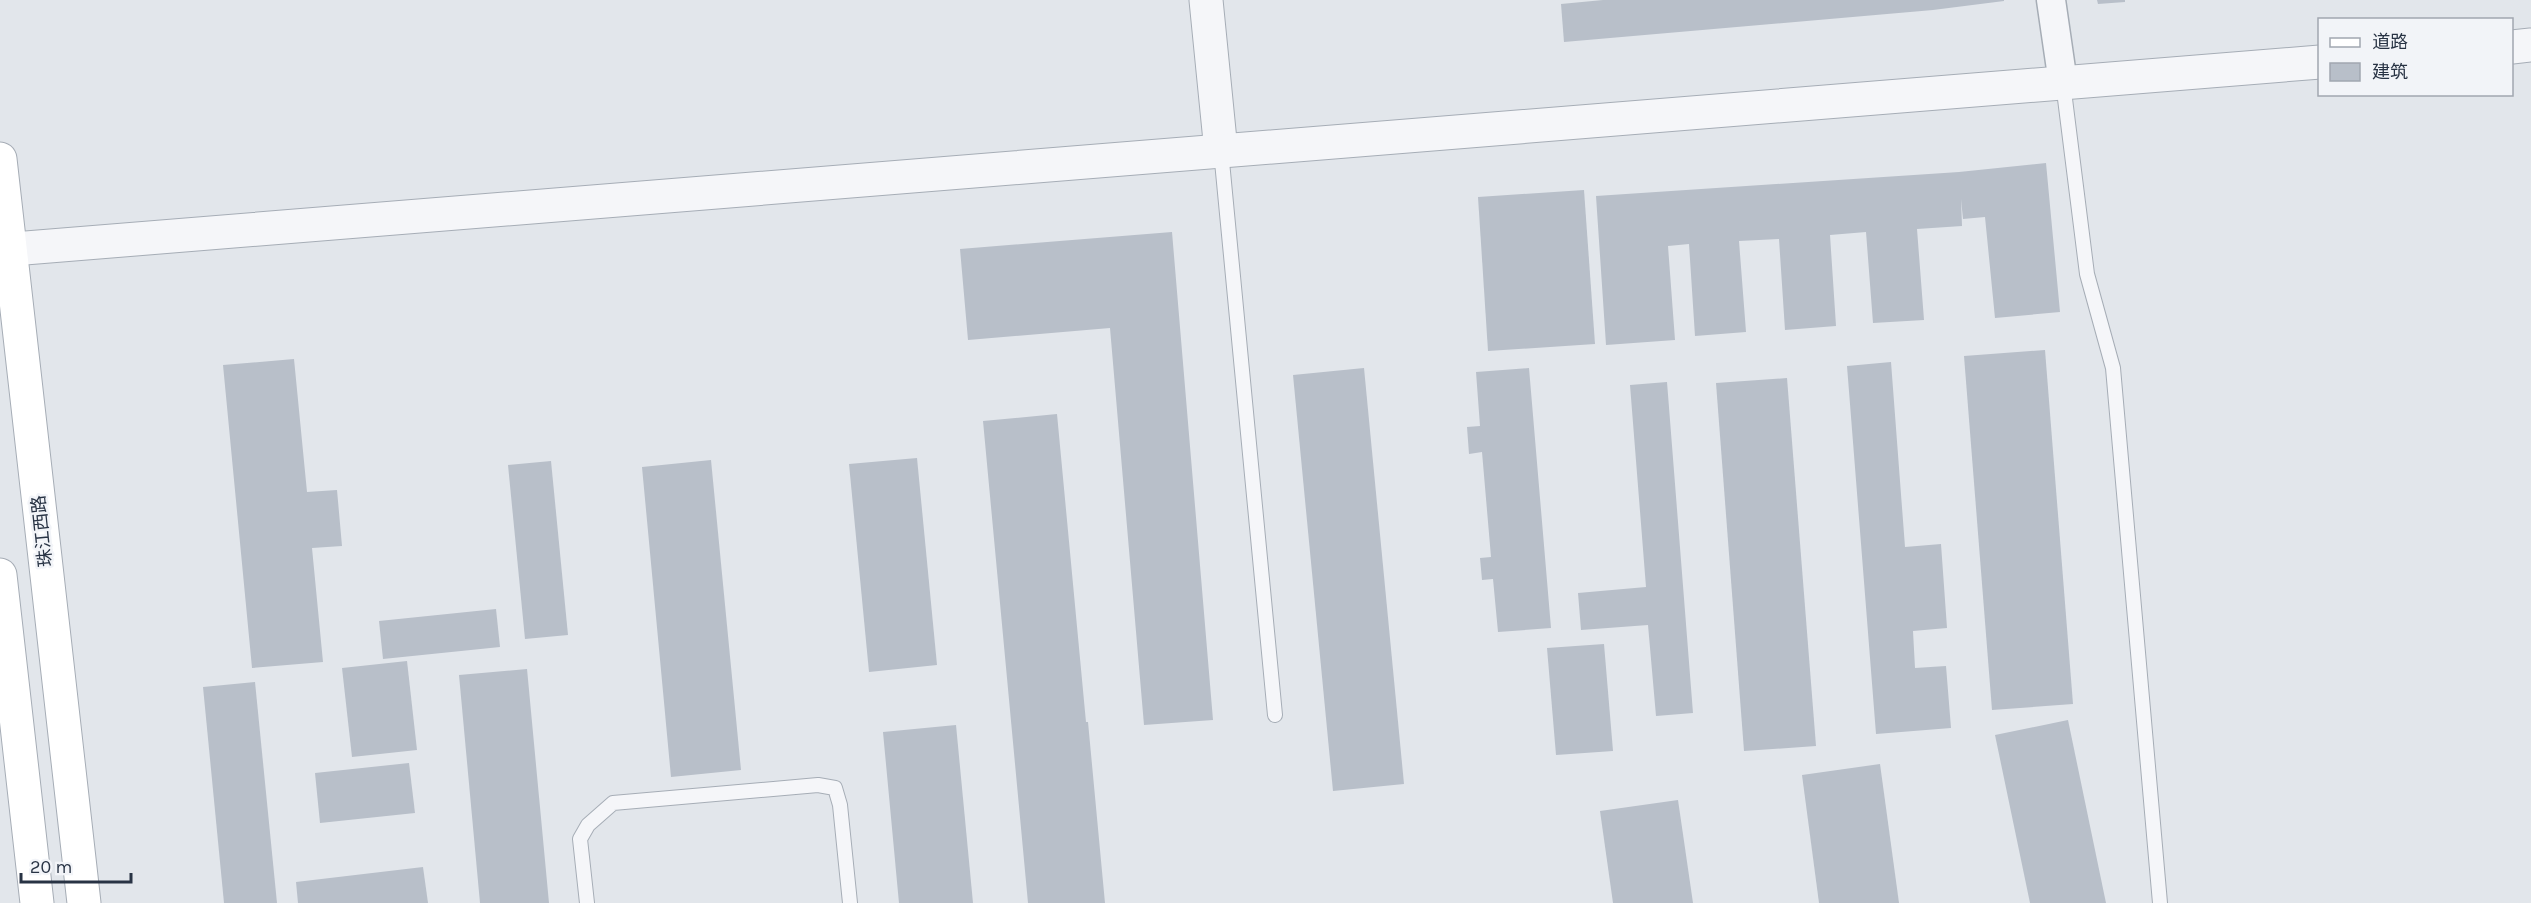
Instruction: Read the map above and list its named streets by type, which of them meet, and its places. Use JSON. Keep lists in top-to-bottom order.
{
  "streets": {
    "main road": ["珠江西路"]
  },
  "legend": ["道路", "建筑"],
  "scale_bar": "20 m"
}
